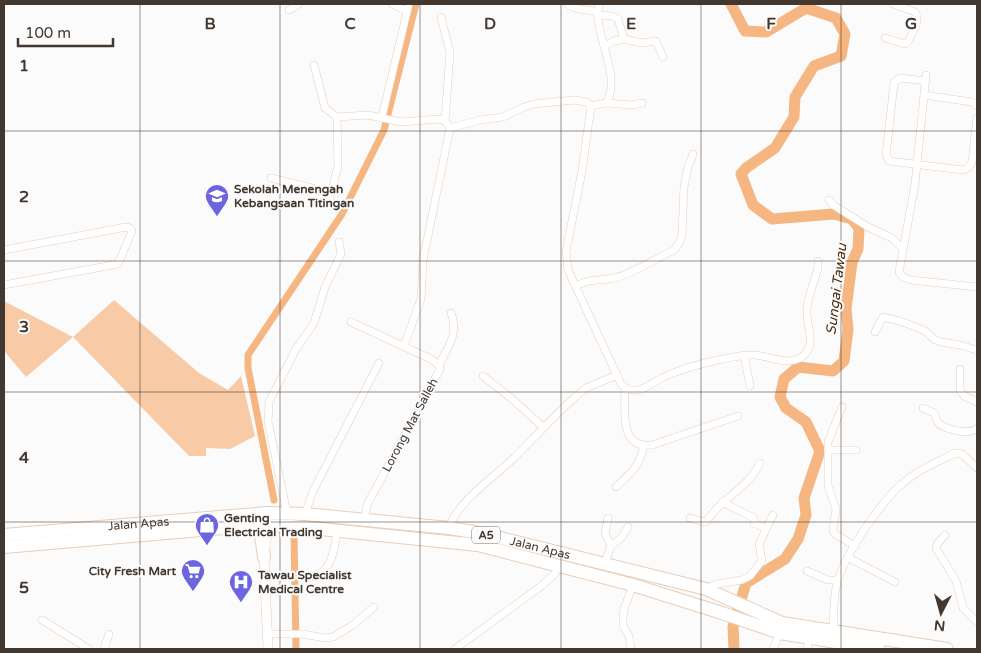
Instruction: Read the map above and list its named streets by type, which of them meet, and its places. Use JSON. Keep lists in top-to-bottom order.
{
  "streets": {
    "highway": ["Jalan Apas", "A5"],
    "street": ["Lorong Mat Salleh"]
  },
  "crossings": [
    ["Lorong Mat Salleh", "Jalan Apas"]
  ],
  "water": ["Sungai Tawau"],
  "places": {
    "school or university": ["Sekolah Menengah Kebangsaan Titingan"],
    "shop": ["Genting Electrical Trading"],
    "supermarket": ["City Fresh Mart"],
    "hospital": ["Tawau Specialist Medical Centre"]
  },
  "scale_bar": "100 m",
  "north": "bottom",
  "grid": {
    "columns": [
      "B",
      "C",
      "D",
      "E",
      "F",
      "G"
    ],
    "rows": [
      "1",
      "2",
      "3",
      "4",
      "5"
    ]
  }
}
